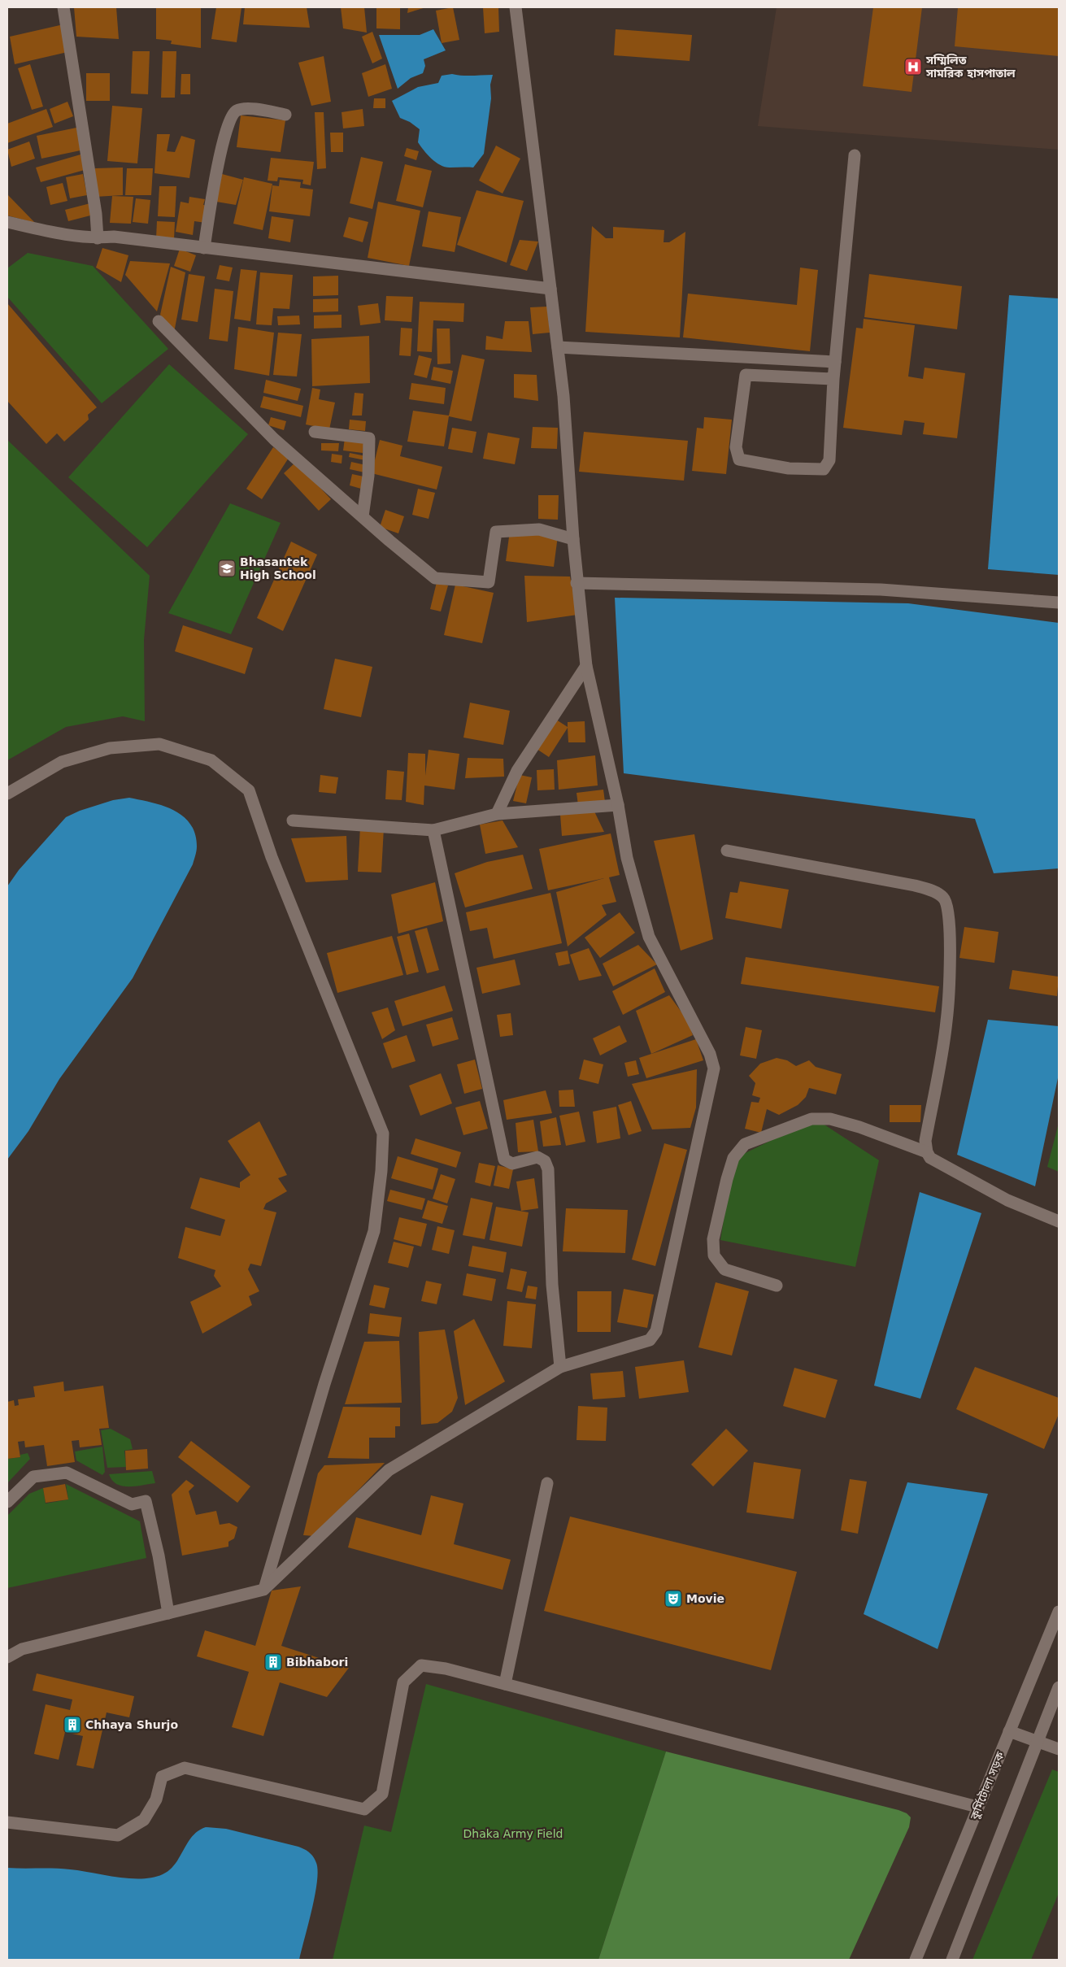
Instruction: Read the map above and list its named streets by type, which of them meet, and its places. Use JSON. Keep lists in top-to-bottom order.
{
  "streets": {
    "street": ["কুর্মিটোলা সড়ক"]
  },
  "parks": ["Dhaka Army Field"],
  "places": {
    "hospital": ["সম্মিলিত সামরিক হাসপাতাল"],
    "school or university": ["Bhasantek High School"],
    "theatre": ["Movie"],
    "building": ["Bibhabori", "Chhaya Shurjo"]
  }
}
